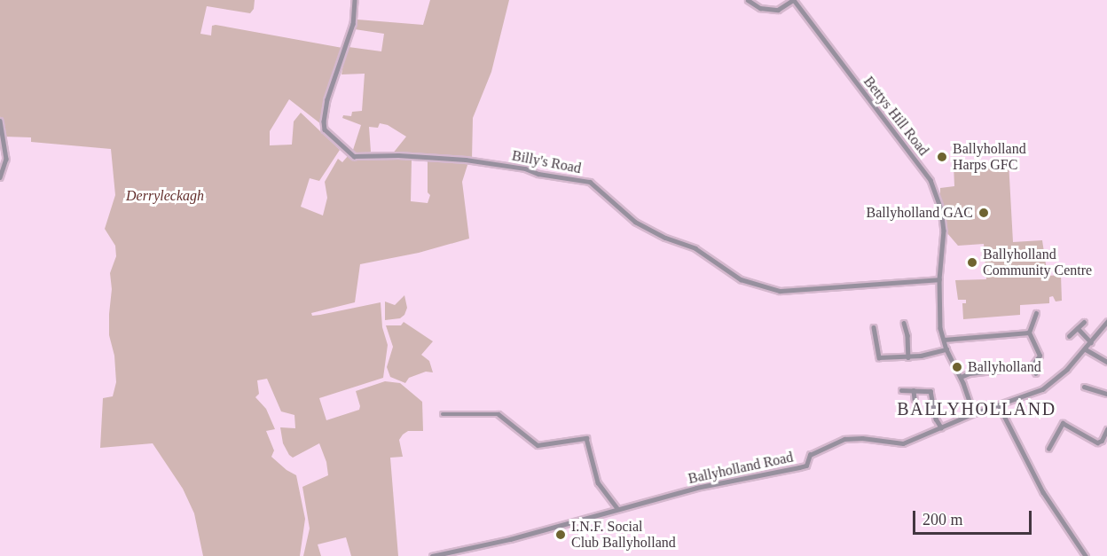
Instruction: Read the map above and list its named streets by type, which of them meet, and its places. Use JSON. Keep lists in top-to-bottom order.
{
  "streets": {
    "street": ["Bettys Hill Road", "Billy's Road", "Ballyholland Road"]
  },
  "crossings": [
    ["Bettys Hill Road", "Billy's Road"],
    ["Bettys Hill Road", "Ballyholland Road"]
  ],
  "districts": ["BALLYHOLLAND"],
  "parks": ["Derryleckagh"],
  "places": [
    "Ballyholland Harps GFC",
    "Ballyholland GAC",
    "Ballyholland Community Centre",
    "Ballyholland",
    "I.N.F. Social Club Ballyholland"
  ],
  "scale_bar": "200 m"
}
